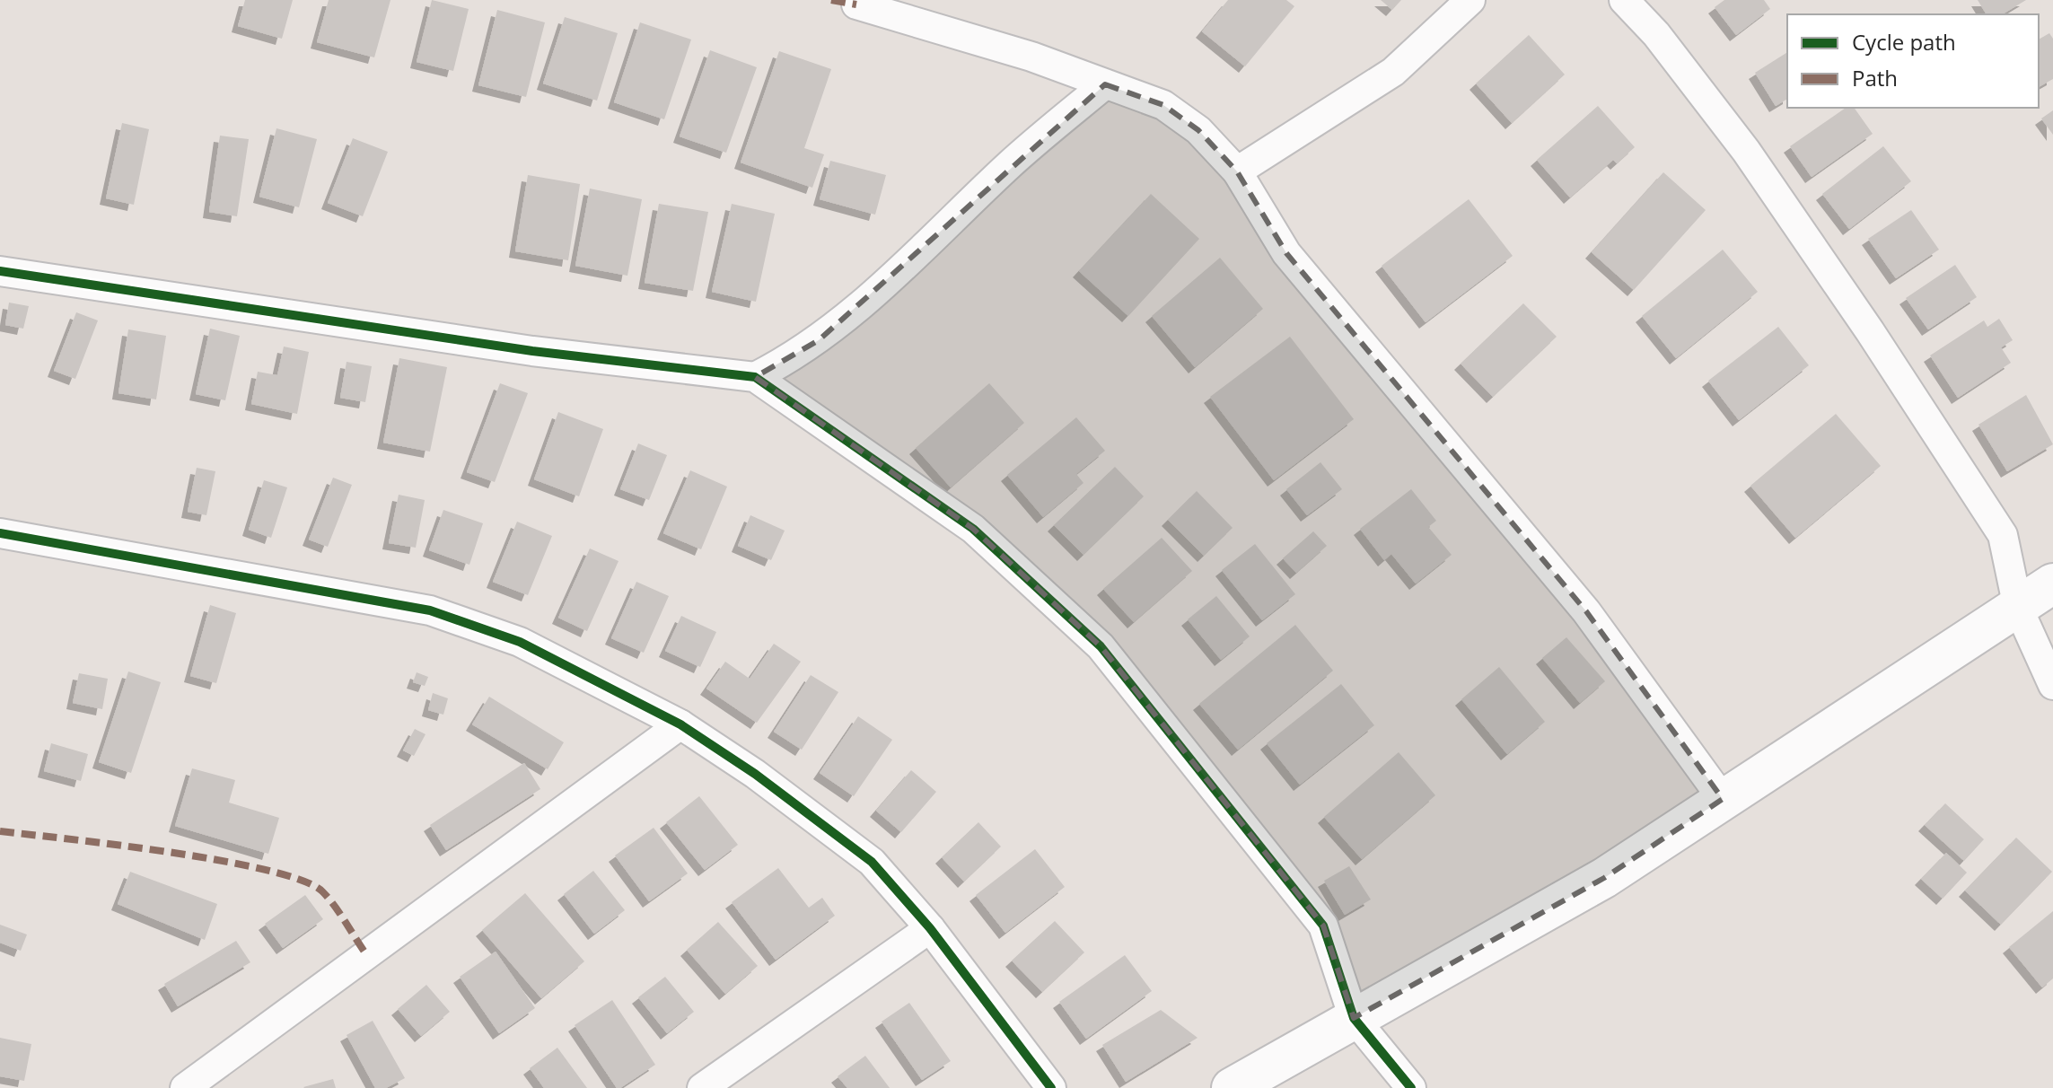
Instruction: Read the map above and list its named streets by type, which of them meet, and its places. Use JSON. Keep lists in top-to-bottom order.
{
  "legend": ["Cycle path", "Path"]
}
